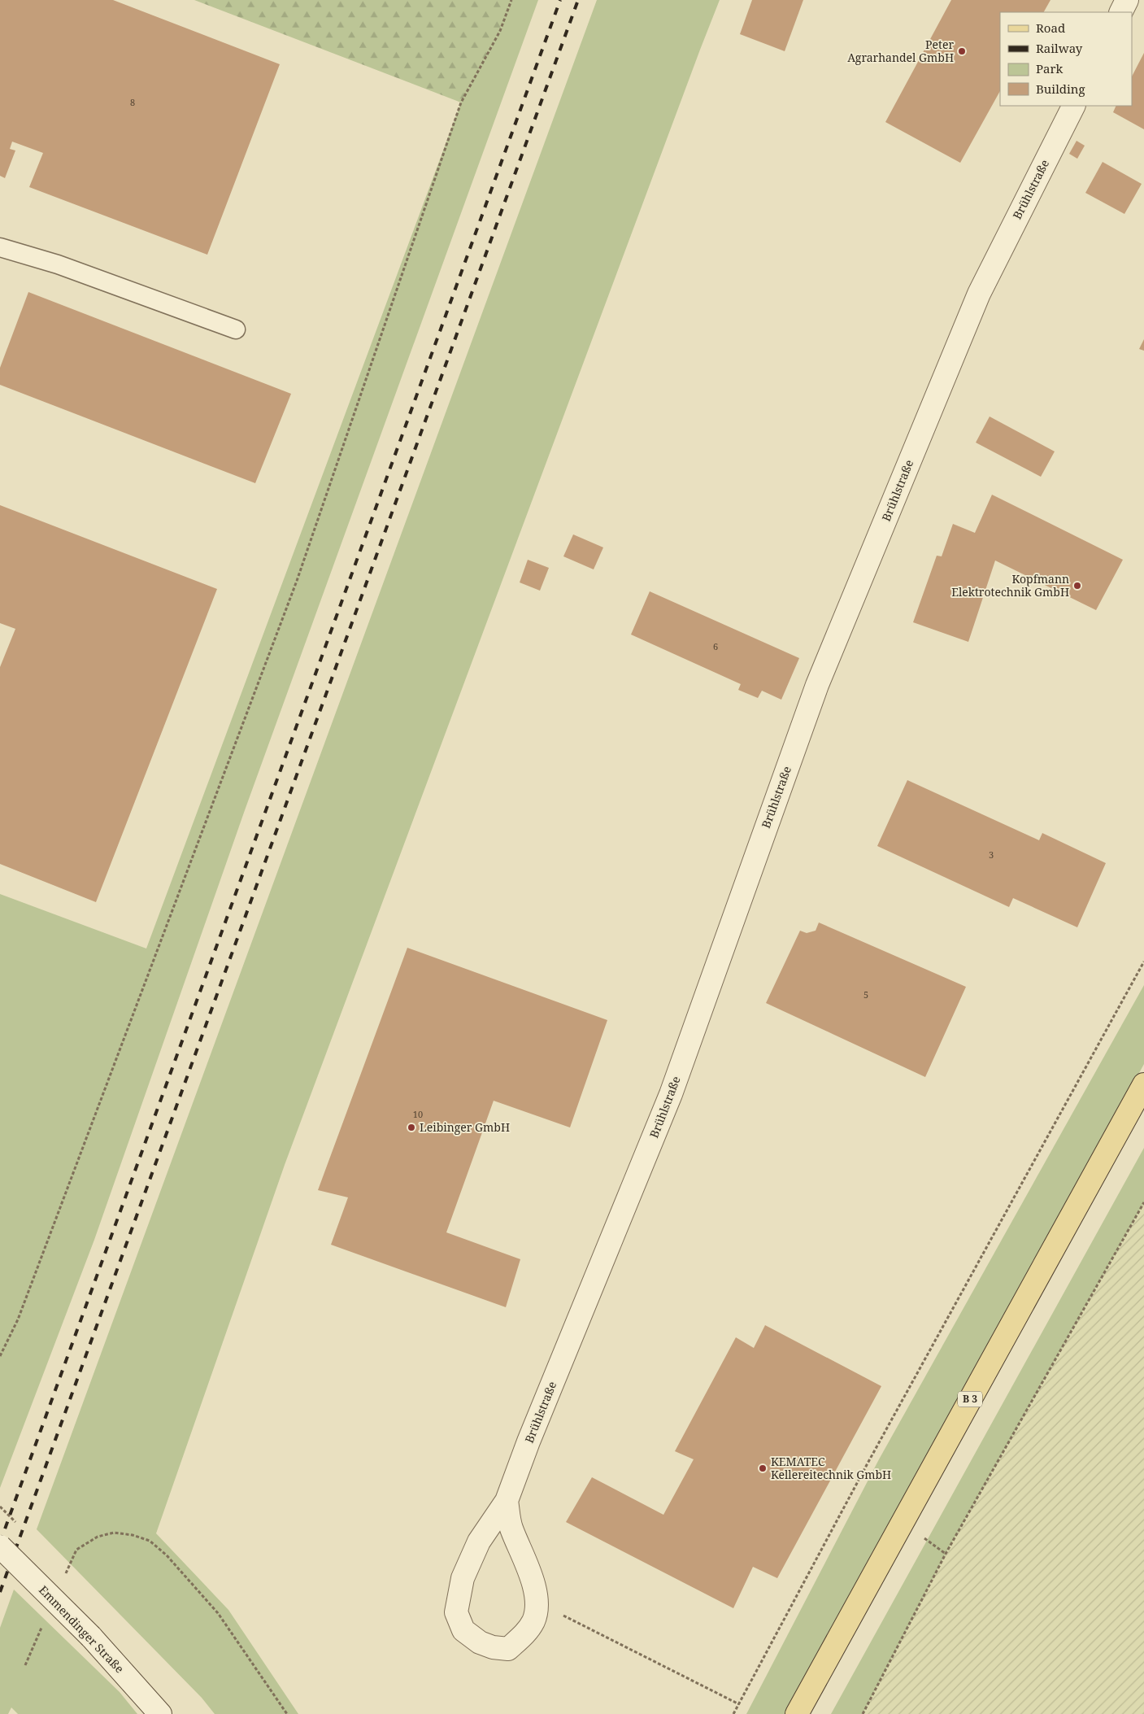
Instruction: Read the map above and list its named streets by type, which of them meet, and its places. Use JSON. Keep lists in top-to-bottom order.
{
  "streets": {
    "main road": ["B 3"],
    "street": ["Brühlstraße", "Emmendinger Straße"]
  },
  "places": [
    "Peter Agrarhandel GmbH",
    "Kopfmann Elektrotechnik GmbH",
    "Leibinger GmbH",
    "KEMATEC Kellereitechnik GmbH"
  ],
  "house_numbers": [
    "8",
    "6",
    "3",
    "5",
    "10"
  ],
  "legend": [
    "Road",
    "Railway",
    "Park",
    "Building"
  ]
}
